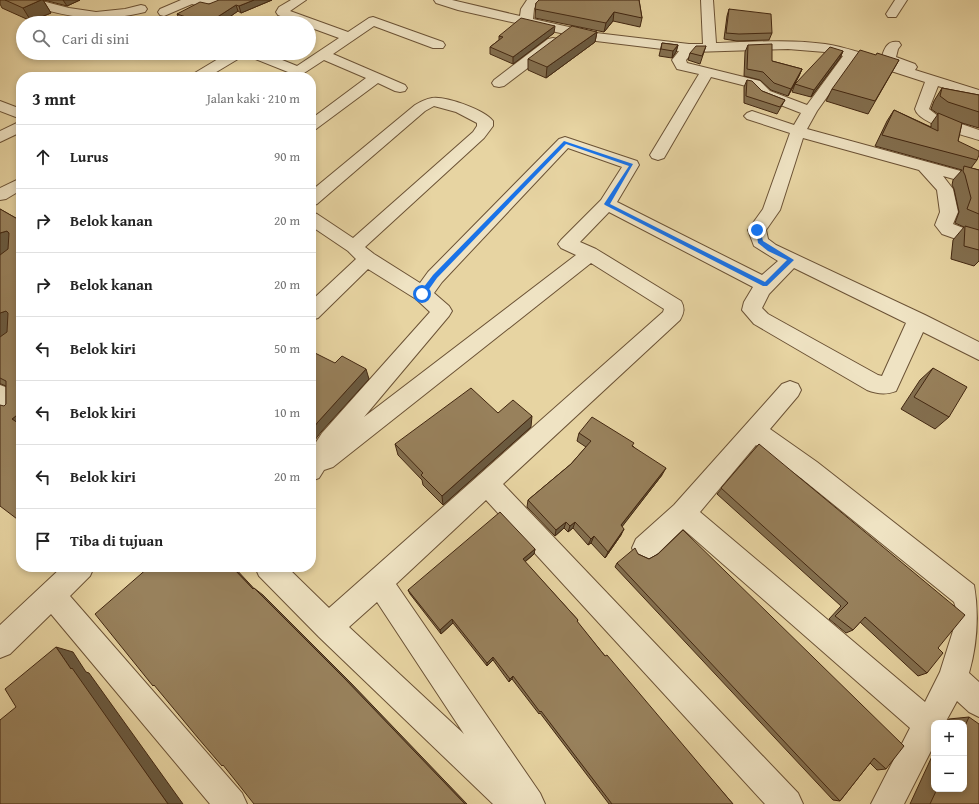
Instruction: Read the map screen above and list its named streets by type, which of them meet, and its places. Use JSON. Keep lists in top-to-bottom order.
{
  "page": {
    "search": "Cari di sini",
    "heading": ["3 mnt", "Jalan kaki · 210 m"],
    "list": [
      ["Lurus", "90 m"],
      ["Belok kanan", "20 m"],
      ["Belok kanan", "20 m"],
      ["Belok kiri", "50 m"],
      ["Belok kiri", "10 m"],
      ["Belok kiri", "20 m"],
      "Tiba di tujuan"
    ],
    "map_buttons": ["+", "−"]
  }
}
